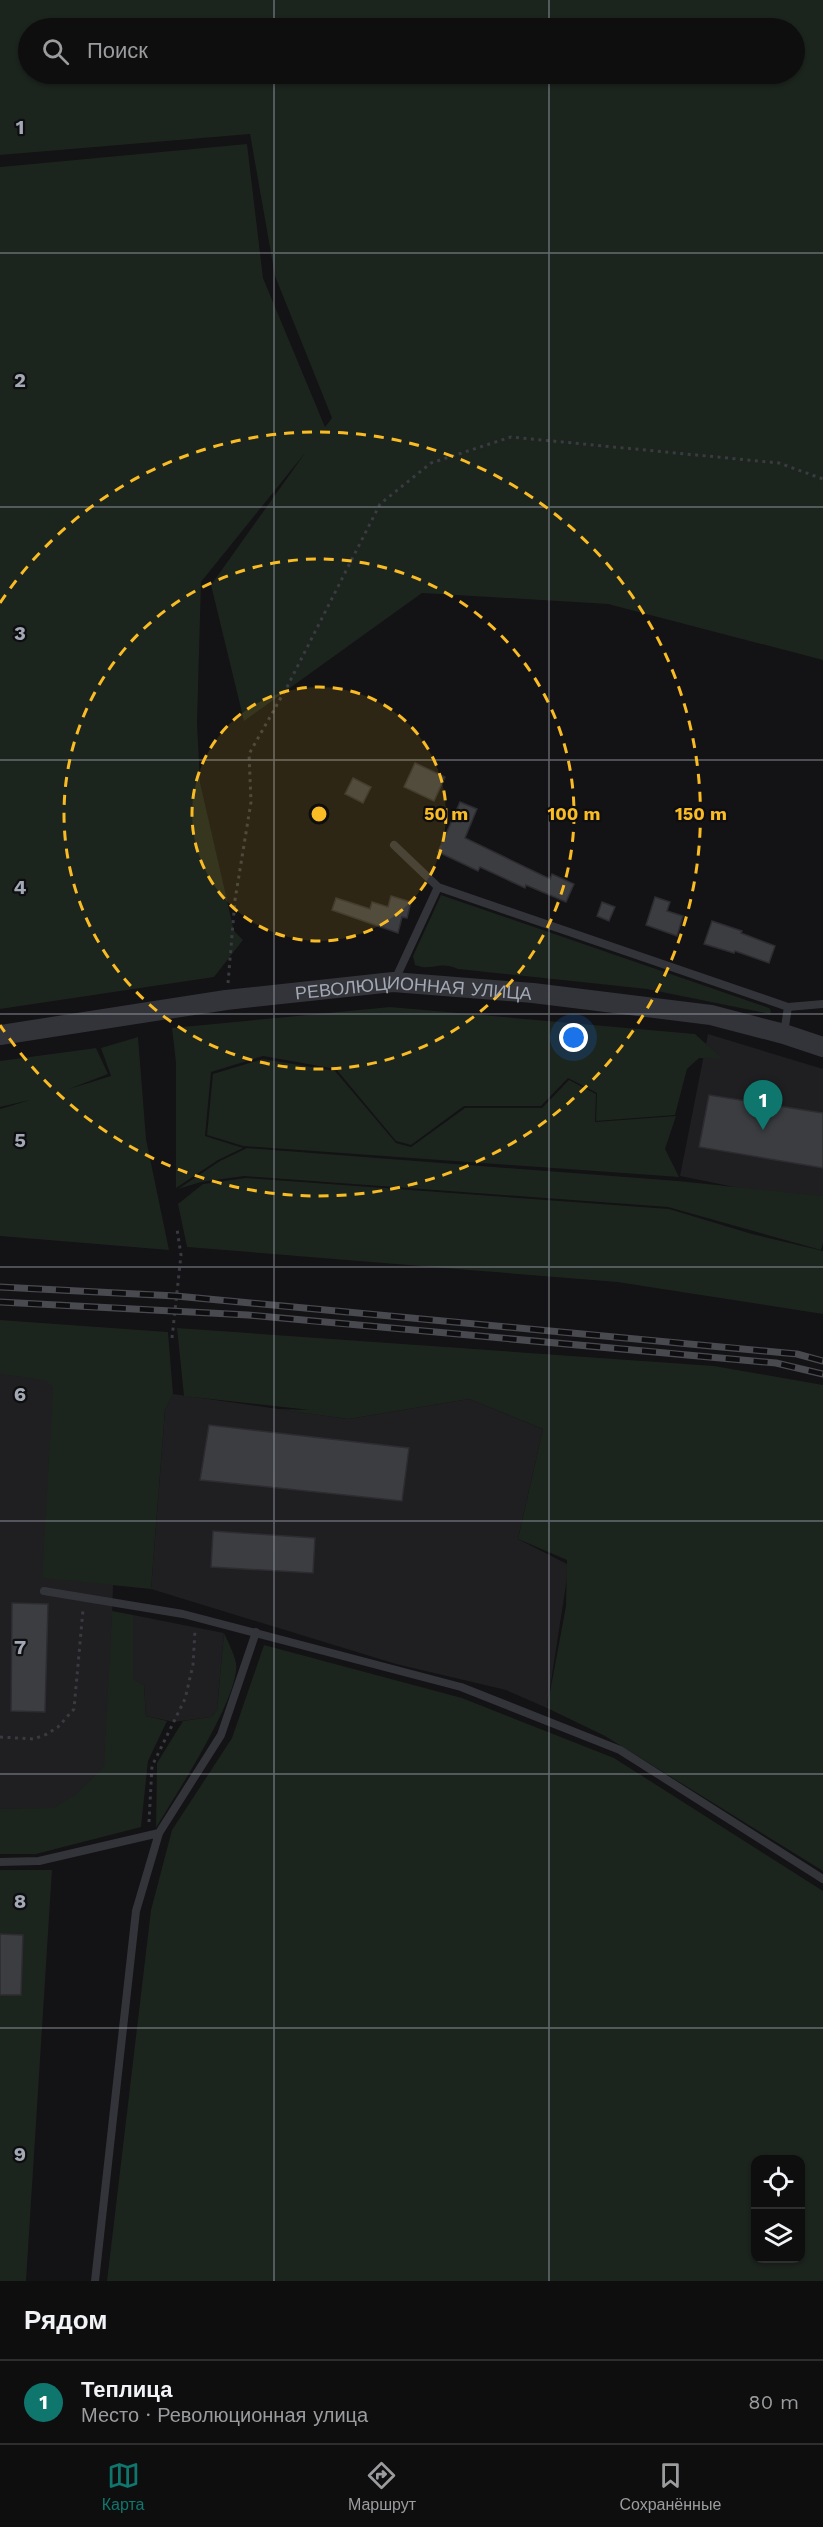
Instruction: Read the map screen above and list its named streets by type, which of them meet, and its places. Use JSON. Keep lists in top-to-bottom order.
{
  "streets": {
    "street": ["РЕВОЛЮЦИОННАЯ УЛИЦА"]
  },
  "page": {
    "search": "Поиск",
    "pins": "1",
    "heading": "Рядом",
    "list": [
      {
        "mark": "1",
        "name": "Теплица",
        "note": "Место · Революционная улица",
        "value": "80 m"
      }
    ],
    "nav": ["Карта", "Маршрут", "Сохранённые"]
  },
  "grid": {
    "rows": [
      "1",
      "2",
      "3",
      "4",
      "5",
      "6",
      "7",
      "8",
      "9"
    ]
  },
  "rings": ["50 m", "100 m", "150 m"]
}
